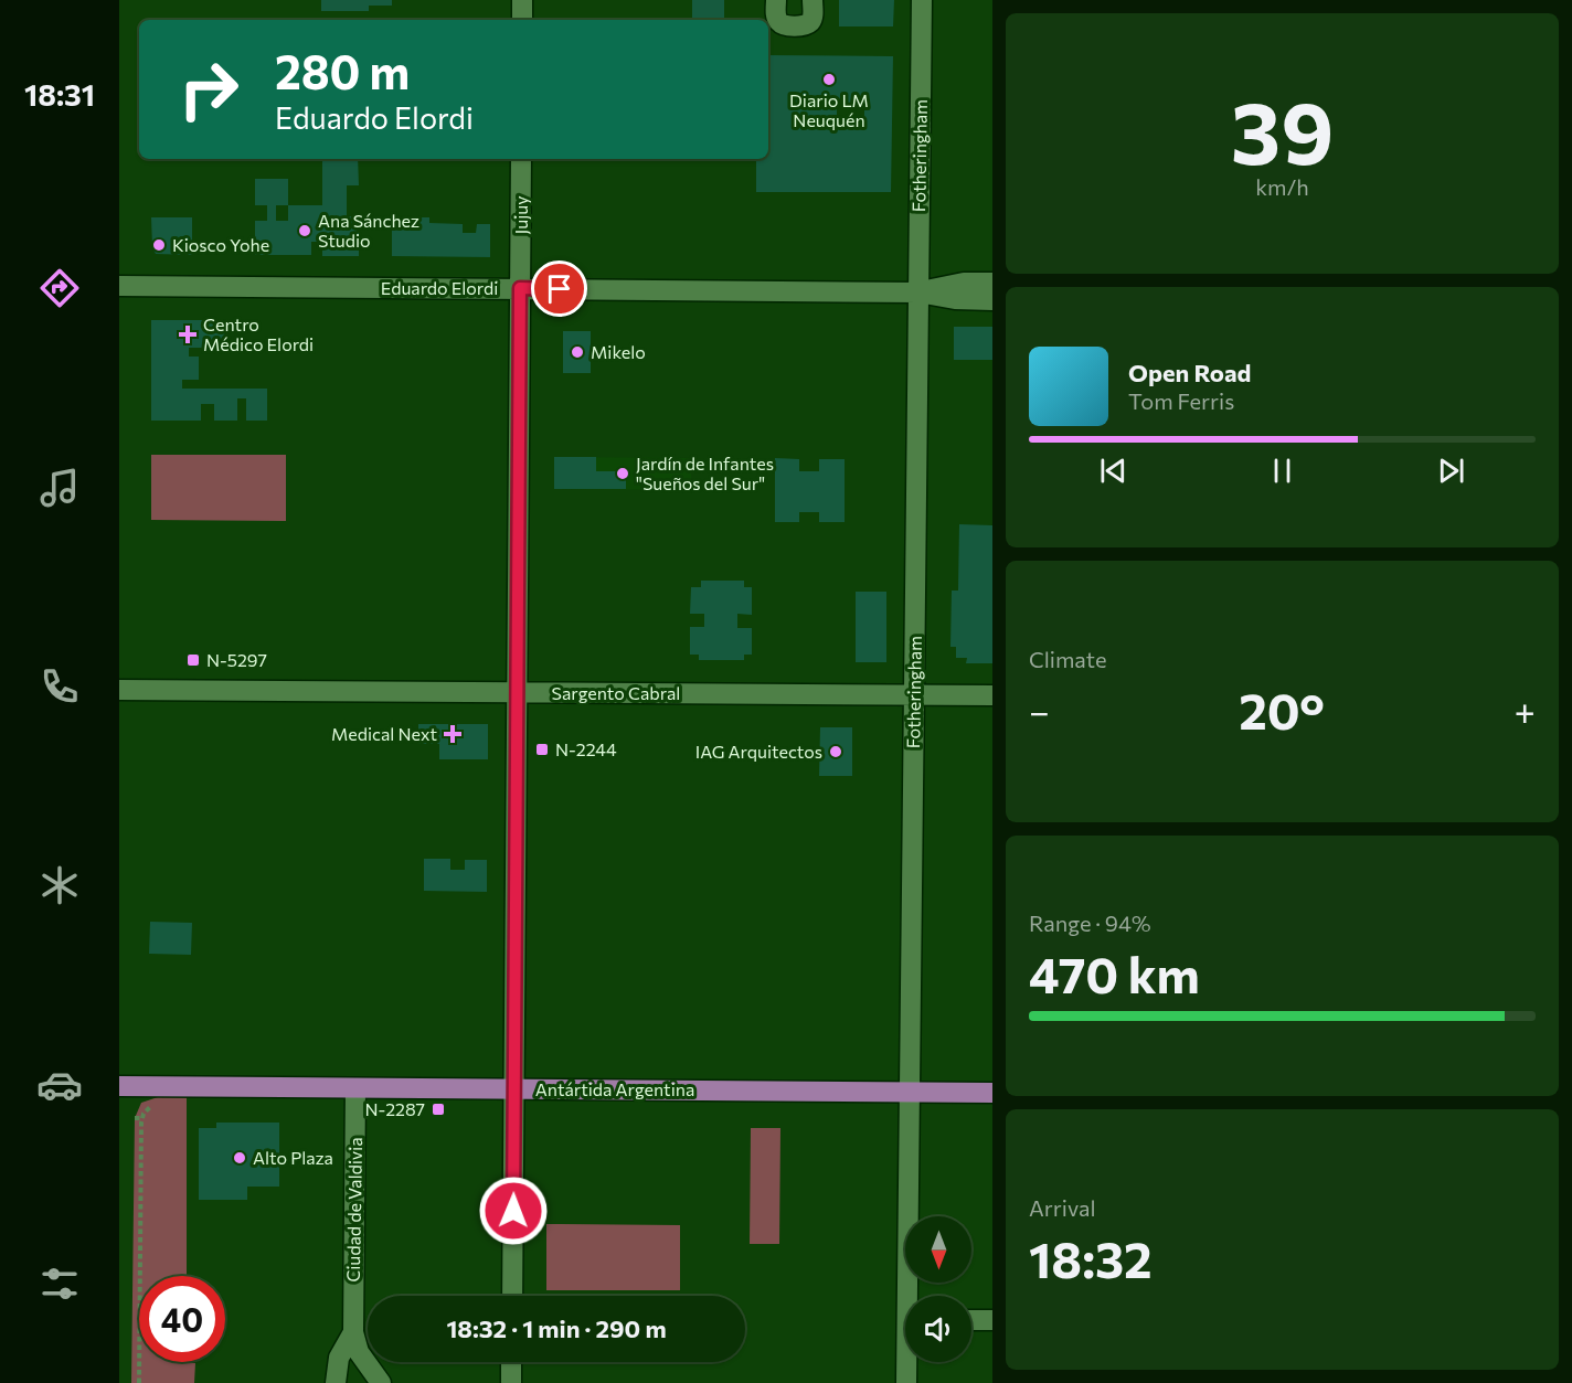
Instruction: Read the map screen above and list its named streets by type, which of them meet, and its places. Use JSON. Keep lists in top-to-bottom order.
{
  "streets": {
    "main road": ["Antártida Argentina"],
    "street": [
      "Fotheringham",
      "Jujuy",
      "Eduardo Elordi",
      "Sargento Cabral",
      "Ciudad de Valdivia"
    ]
  },
  "crossings": [
    ["Fotheringham", "Eduardo Elordi"],
    ["Fotheringham", "Sargento Cabral"],
    ["Fotheringham", "Antártida Argentina"],
    ["Jujuy", "Eduardo Elordi"],
    ["Jujuy", "Sargento Cabral"],
    ["Jujuy", "Antártida Argentina"],
    ["Antártida Argentina", "Ciudad de Valdivia"]
  ],
  "places": {
    "other": [
      "Diario LM Neuquén",
      "Ana Sánchez Studio",
      "Kiosco Yohe",
      "Mikelo",
      "Jardín de Infantes \"Sueños del Sur\"",
      "IAG Arquitectos",
      "Alto Plaza"
    ],
    "health": ["Centro Médico Elordi", "Medical Next"],
    "transit": ["N-5297", "N-2244", "N-2287"]
  },
  "north": "bottom",
  "page": {
    "tabs": "18:31",
    "tile": [
      ["39", "km/h"],
      "Climate",
      ["Range · 94%", "470 km"],
      ["Arrival", "18:32"]
    ],
    "turn": ["280 m", "Eduardo Elordi"],
    "song": ["Open Road", "Tom Ferris"],
    "heat": ["−", "20°", "+"],
    "limit": "40",
    "trip": "18:32 · 1 min · 290 m"
  }
}
